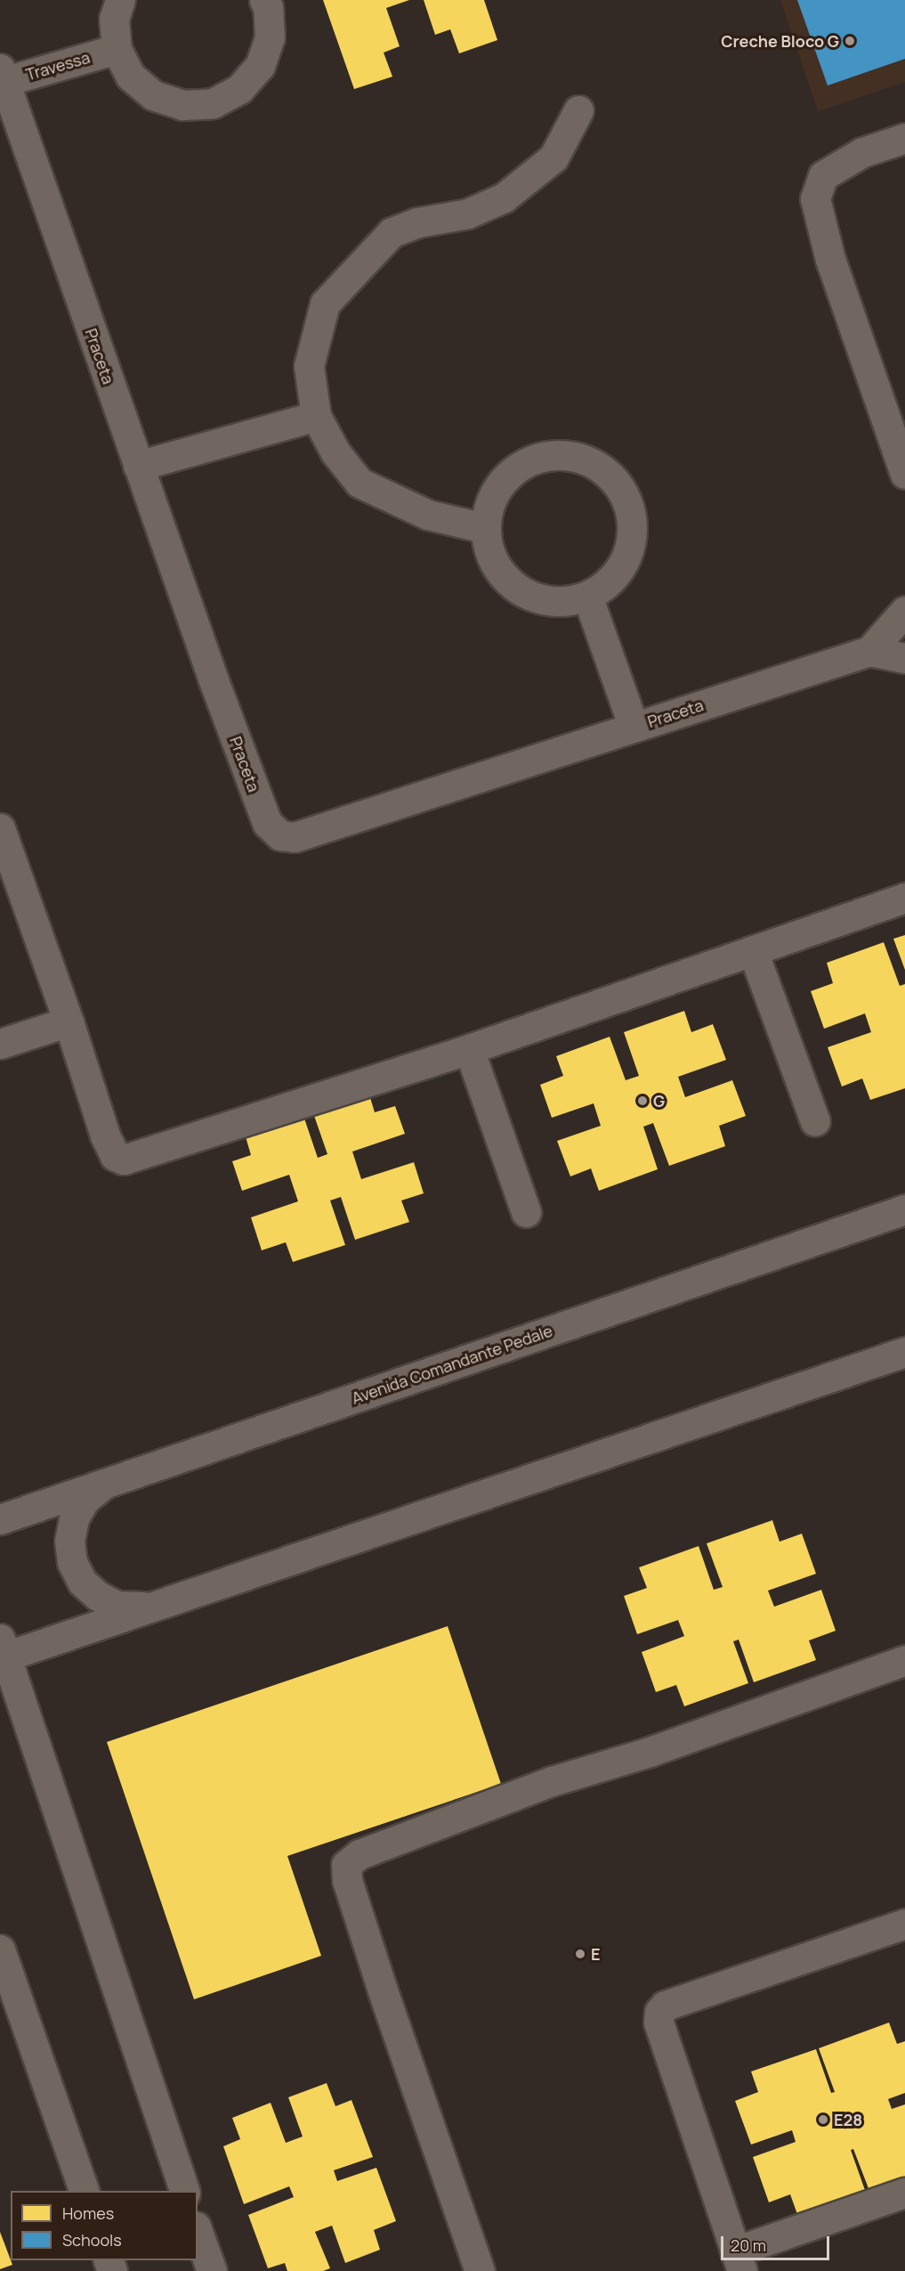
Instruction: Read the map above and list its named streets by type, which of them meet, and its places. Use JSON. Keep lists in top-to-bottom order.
{
  "streets": {
    "street": ["Travessa", "Praceta", "Avenida Comandante Pedale"]
  },
  "crossings": [
    ["Travessa", "Praceta"]
  ],
  "places": [
    "Creche Bloco G",
    "G",
    "E",
    "E28"
  ],
  "legend": ["Homes", "Schools"],
  "scale_bar": "20 m"
}
